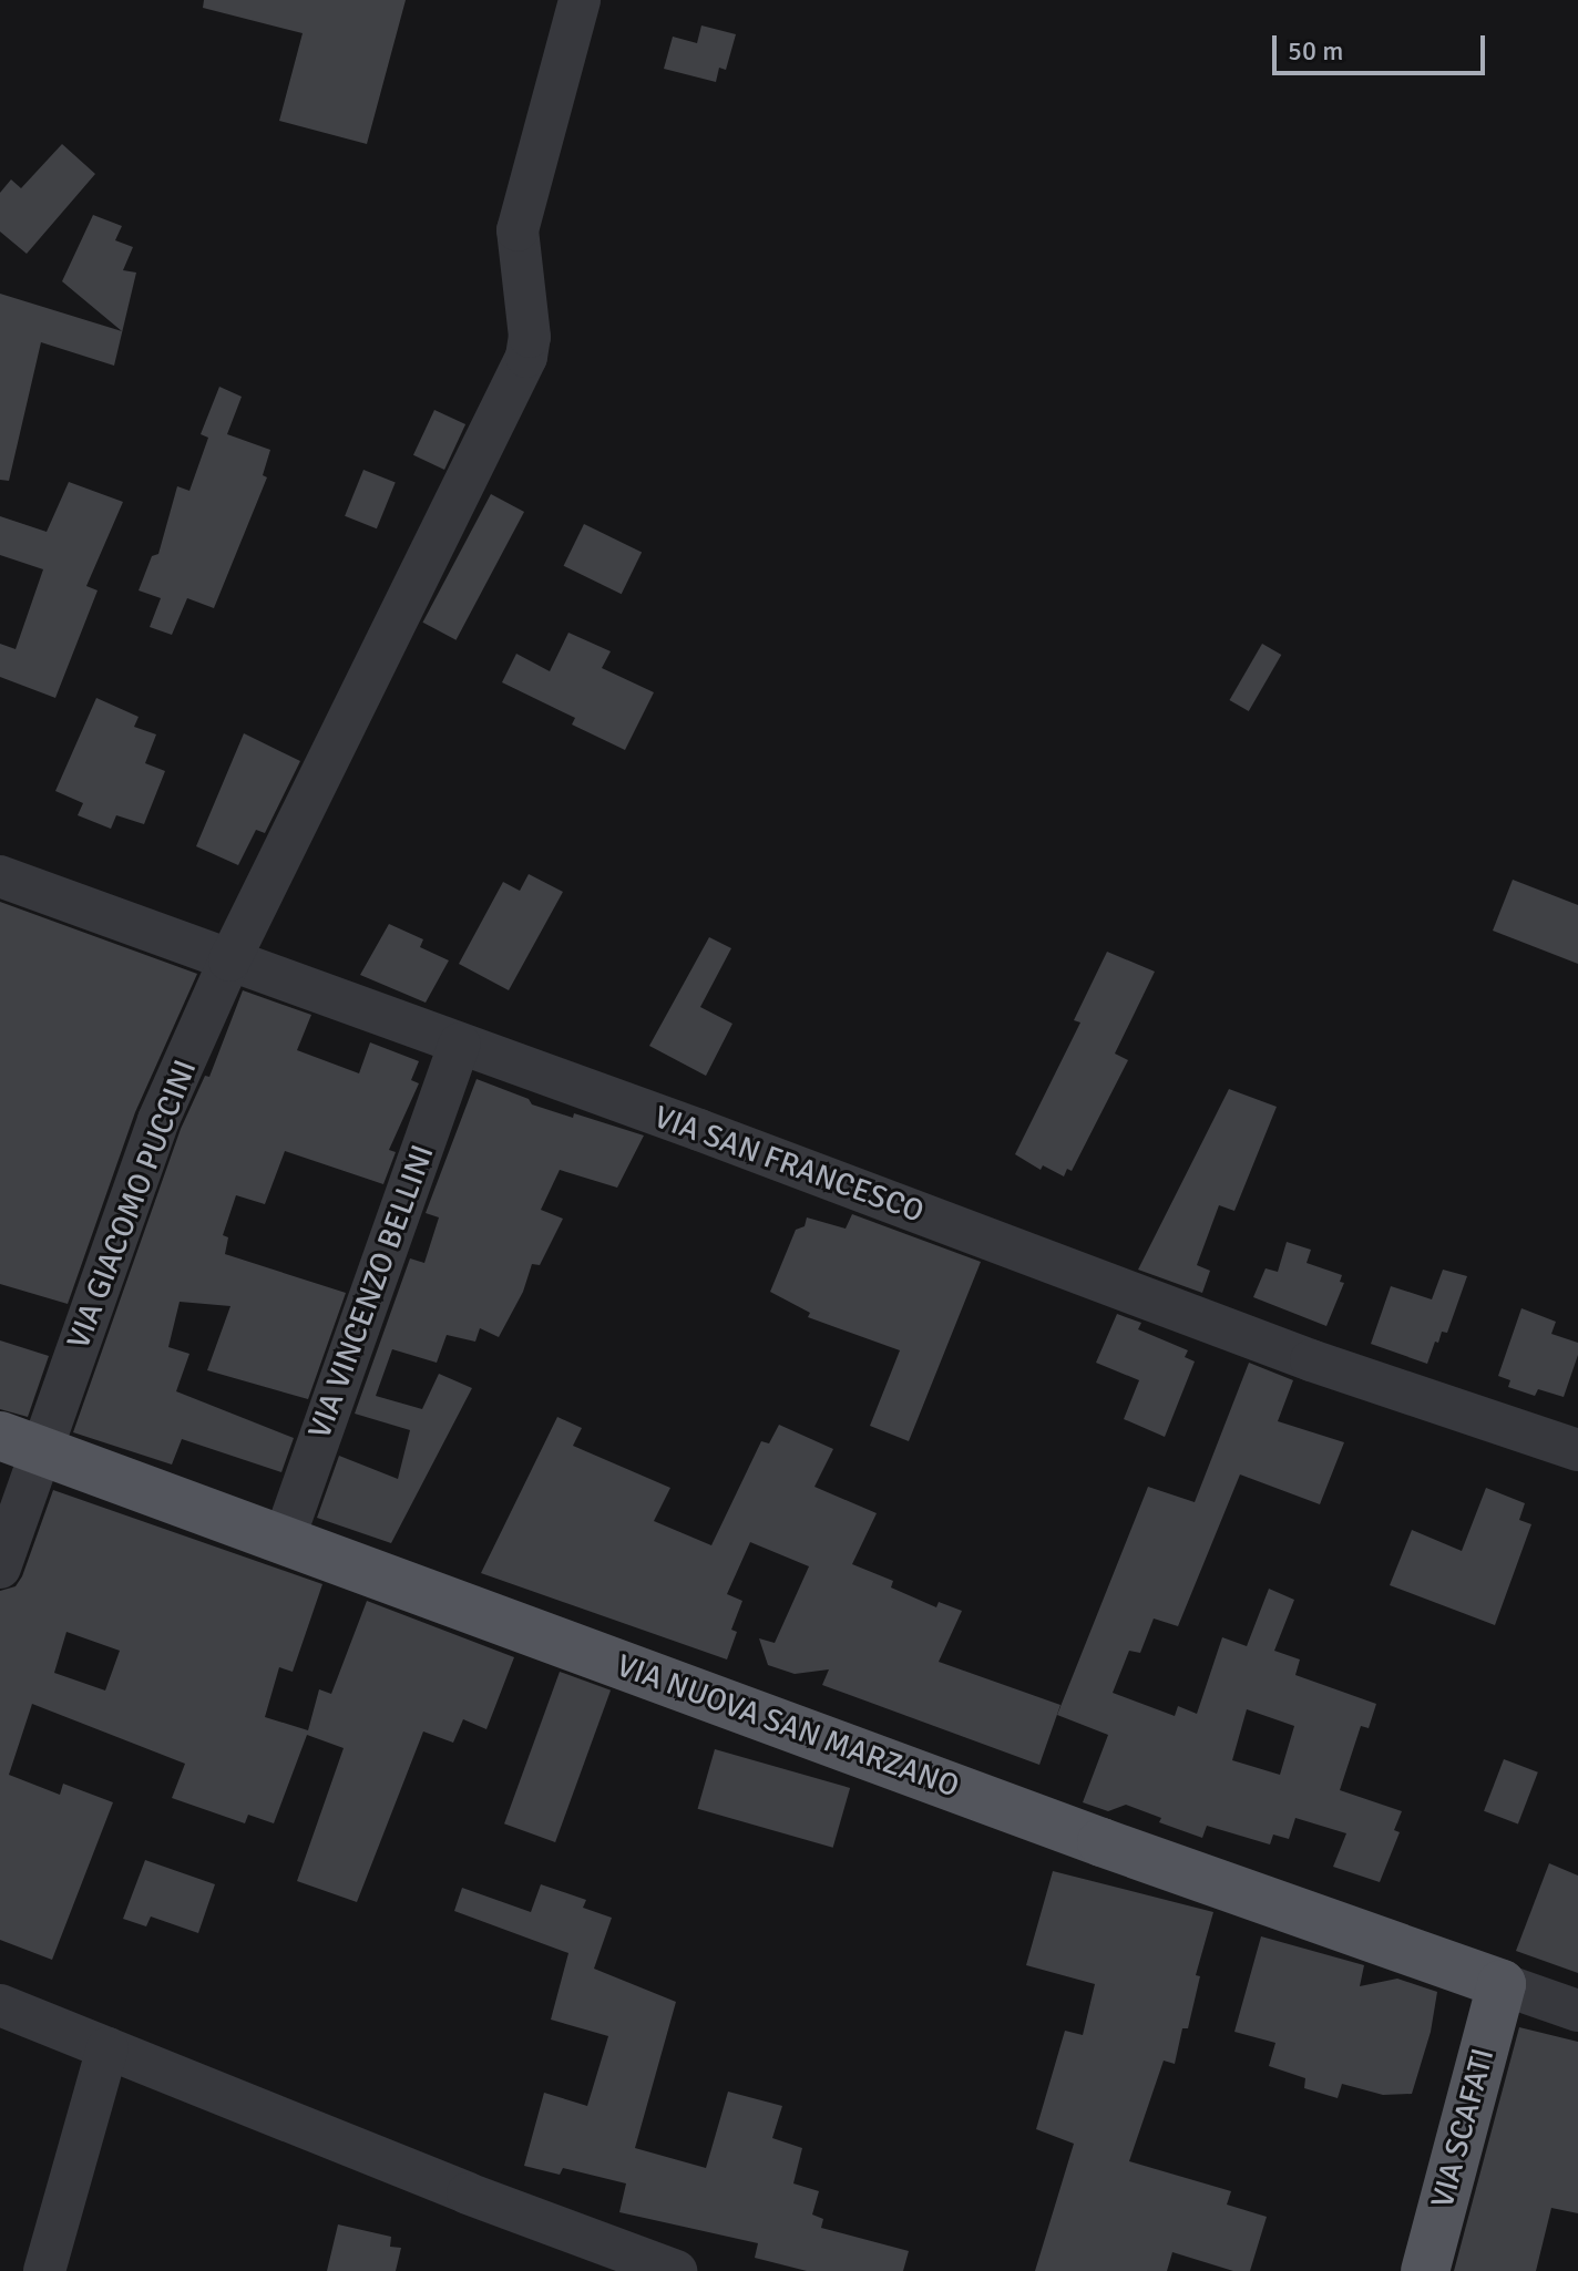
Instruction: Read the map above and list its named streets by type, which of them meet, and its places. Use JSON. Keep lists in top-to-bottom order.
{
  "streets": {
    "main road": ["VIA NUOVA SAN MARZANO", "VIA SCAFATI"],
    "street": ["VIA SAN FRANCESCO", "VIA GIACOMO PUCCINI", "VIA VINCENZO BELLINI"]
  },
  "crossings": [
    ["VIA SAN FRANCESCO", "VIA GIACOMO PUCCINI"],
    ["VIA SAN FRANCESCO", "VIA VINCENZO BELLINI"],
    ["VIA GIACOMO PUCCINI", "VIA NUOVA SAN MARZANO"],
    ["VIA VINCENZO BELLINI", "VIA NUOVA SAN MARZANO"],
    ["VIA NUOVA SAN MARZANO", "VIA SCAFATI"]
  ],
  "scale_bar": "50 m"
}
